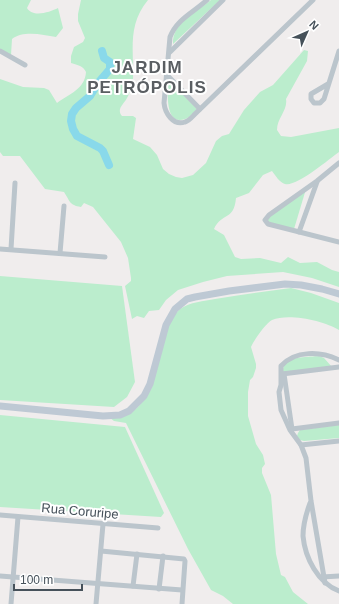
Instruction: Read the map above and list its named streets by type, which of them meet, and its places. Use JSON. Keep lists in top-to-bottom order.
{
  "streets": {
    "street": ["Rua Coruripe"]
  },
  "districts": ["JARDIM PETRÓPOLIS"],
  "scale_bar": "100 m",
  "north": "top right"
}
